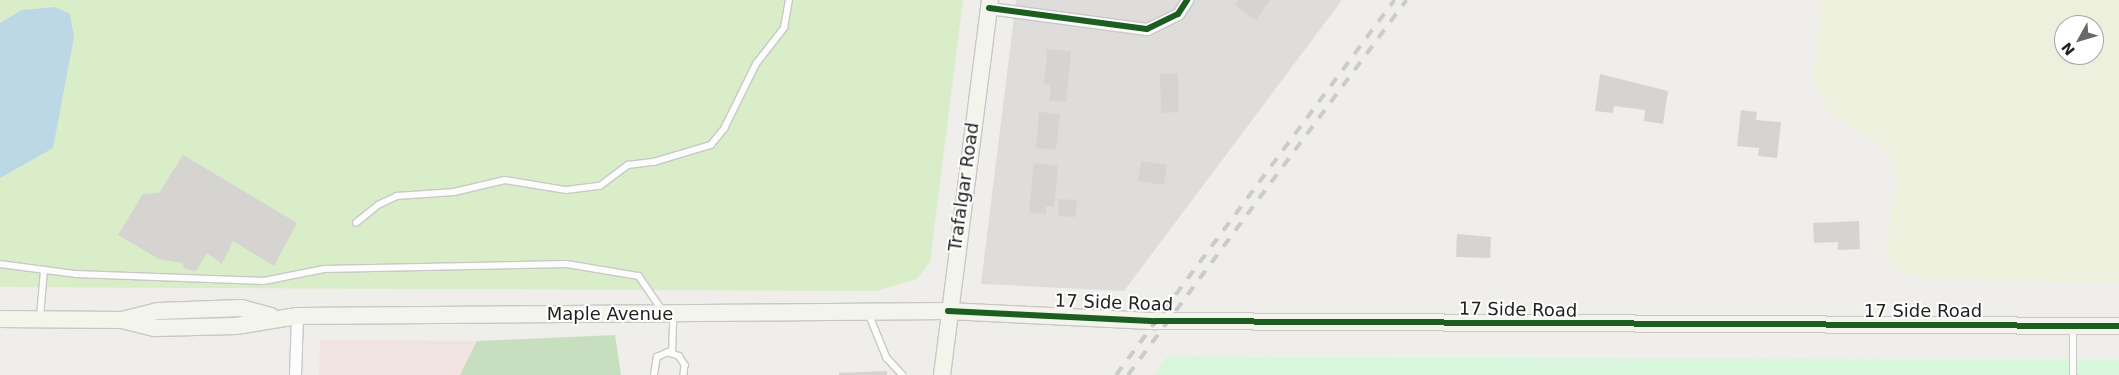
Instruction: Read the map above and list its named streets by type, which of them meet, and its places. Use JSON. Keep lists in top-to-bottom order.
{
  "streets": {
    "main road": ["Trafalgar Road", "17 Side Road", "Maple Avenue"]
  },
  "crossings": [
    ["Trafalgar Road", "17 Side Road"],
    ["Trafalgar Road", "Maple Avenue"],
    ["17 Side Road", "Maple Avenue"]
  ],
  "north": "bottom left"
}
